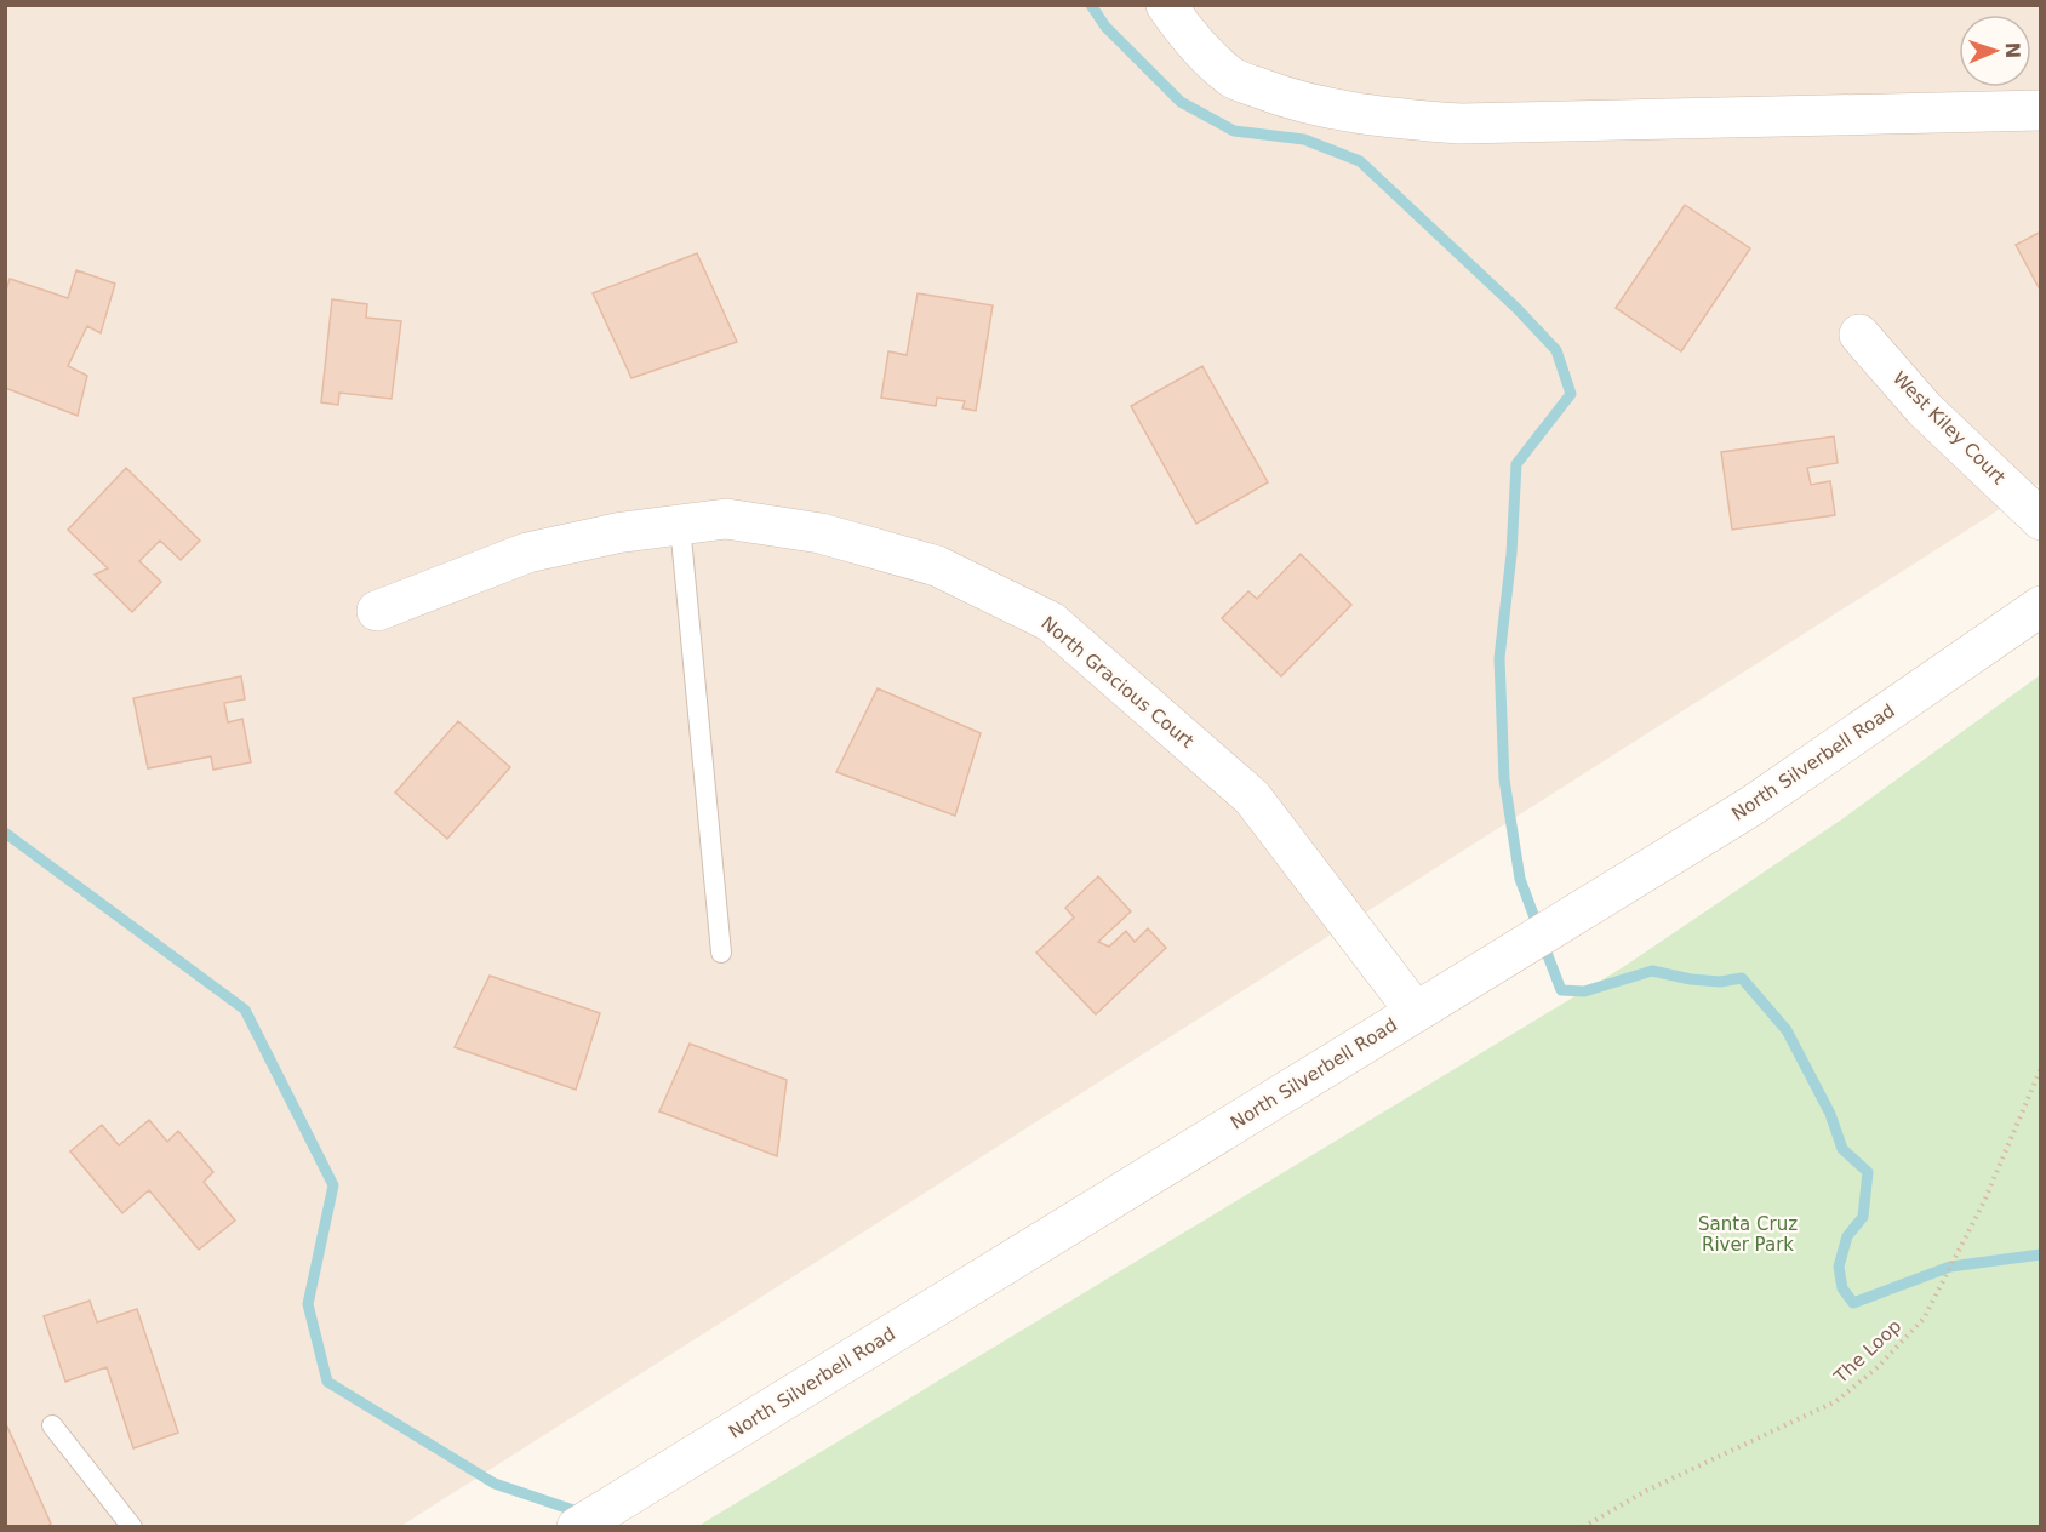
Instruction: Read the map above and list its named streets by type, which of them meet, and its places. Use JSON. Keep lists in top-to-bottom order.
{
  "streets": {
    "street": ["West Kiley Court", "North Gracious Court", "North Silverbell Road"],
    "path": ["The Loop"]
  },
  "crossings": [
    ["North Gracious Court", "North Silverbell Road"]
  ],
  "parks": ["Santa Cruz River Park"],
  "north": "right"
}
